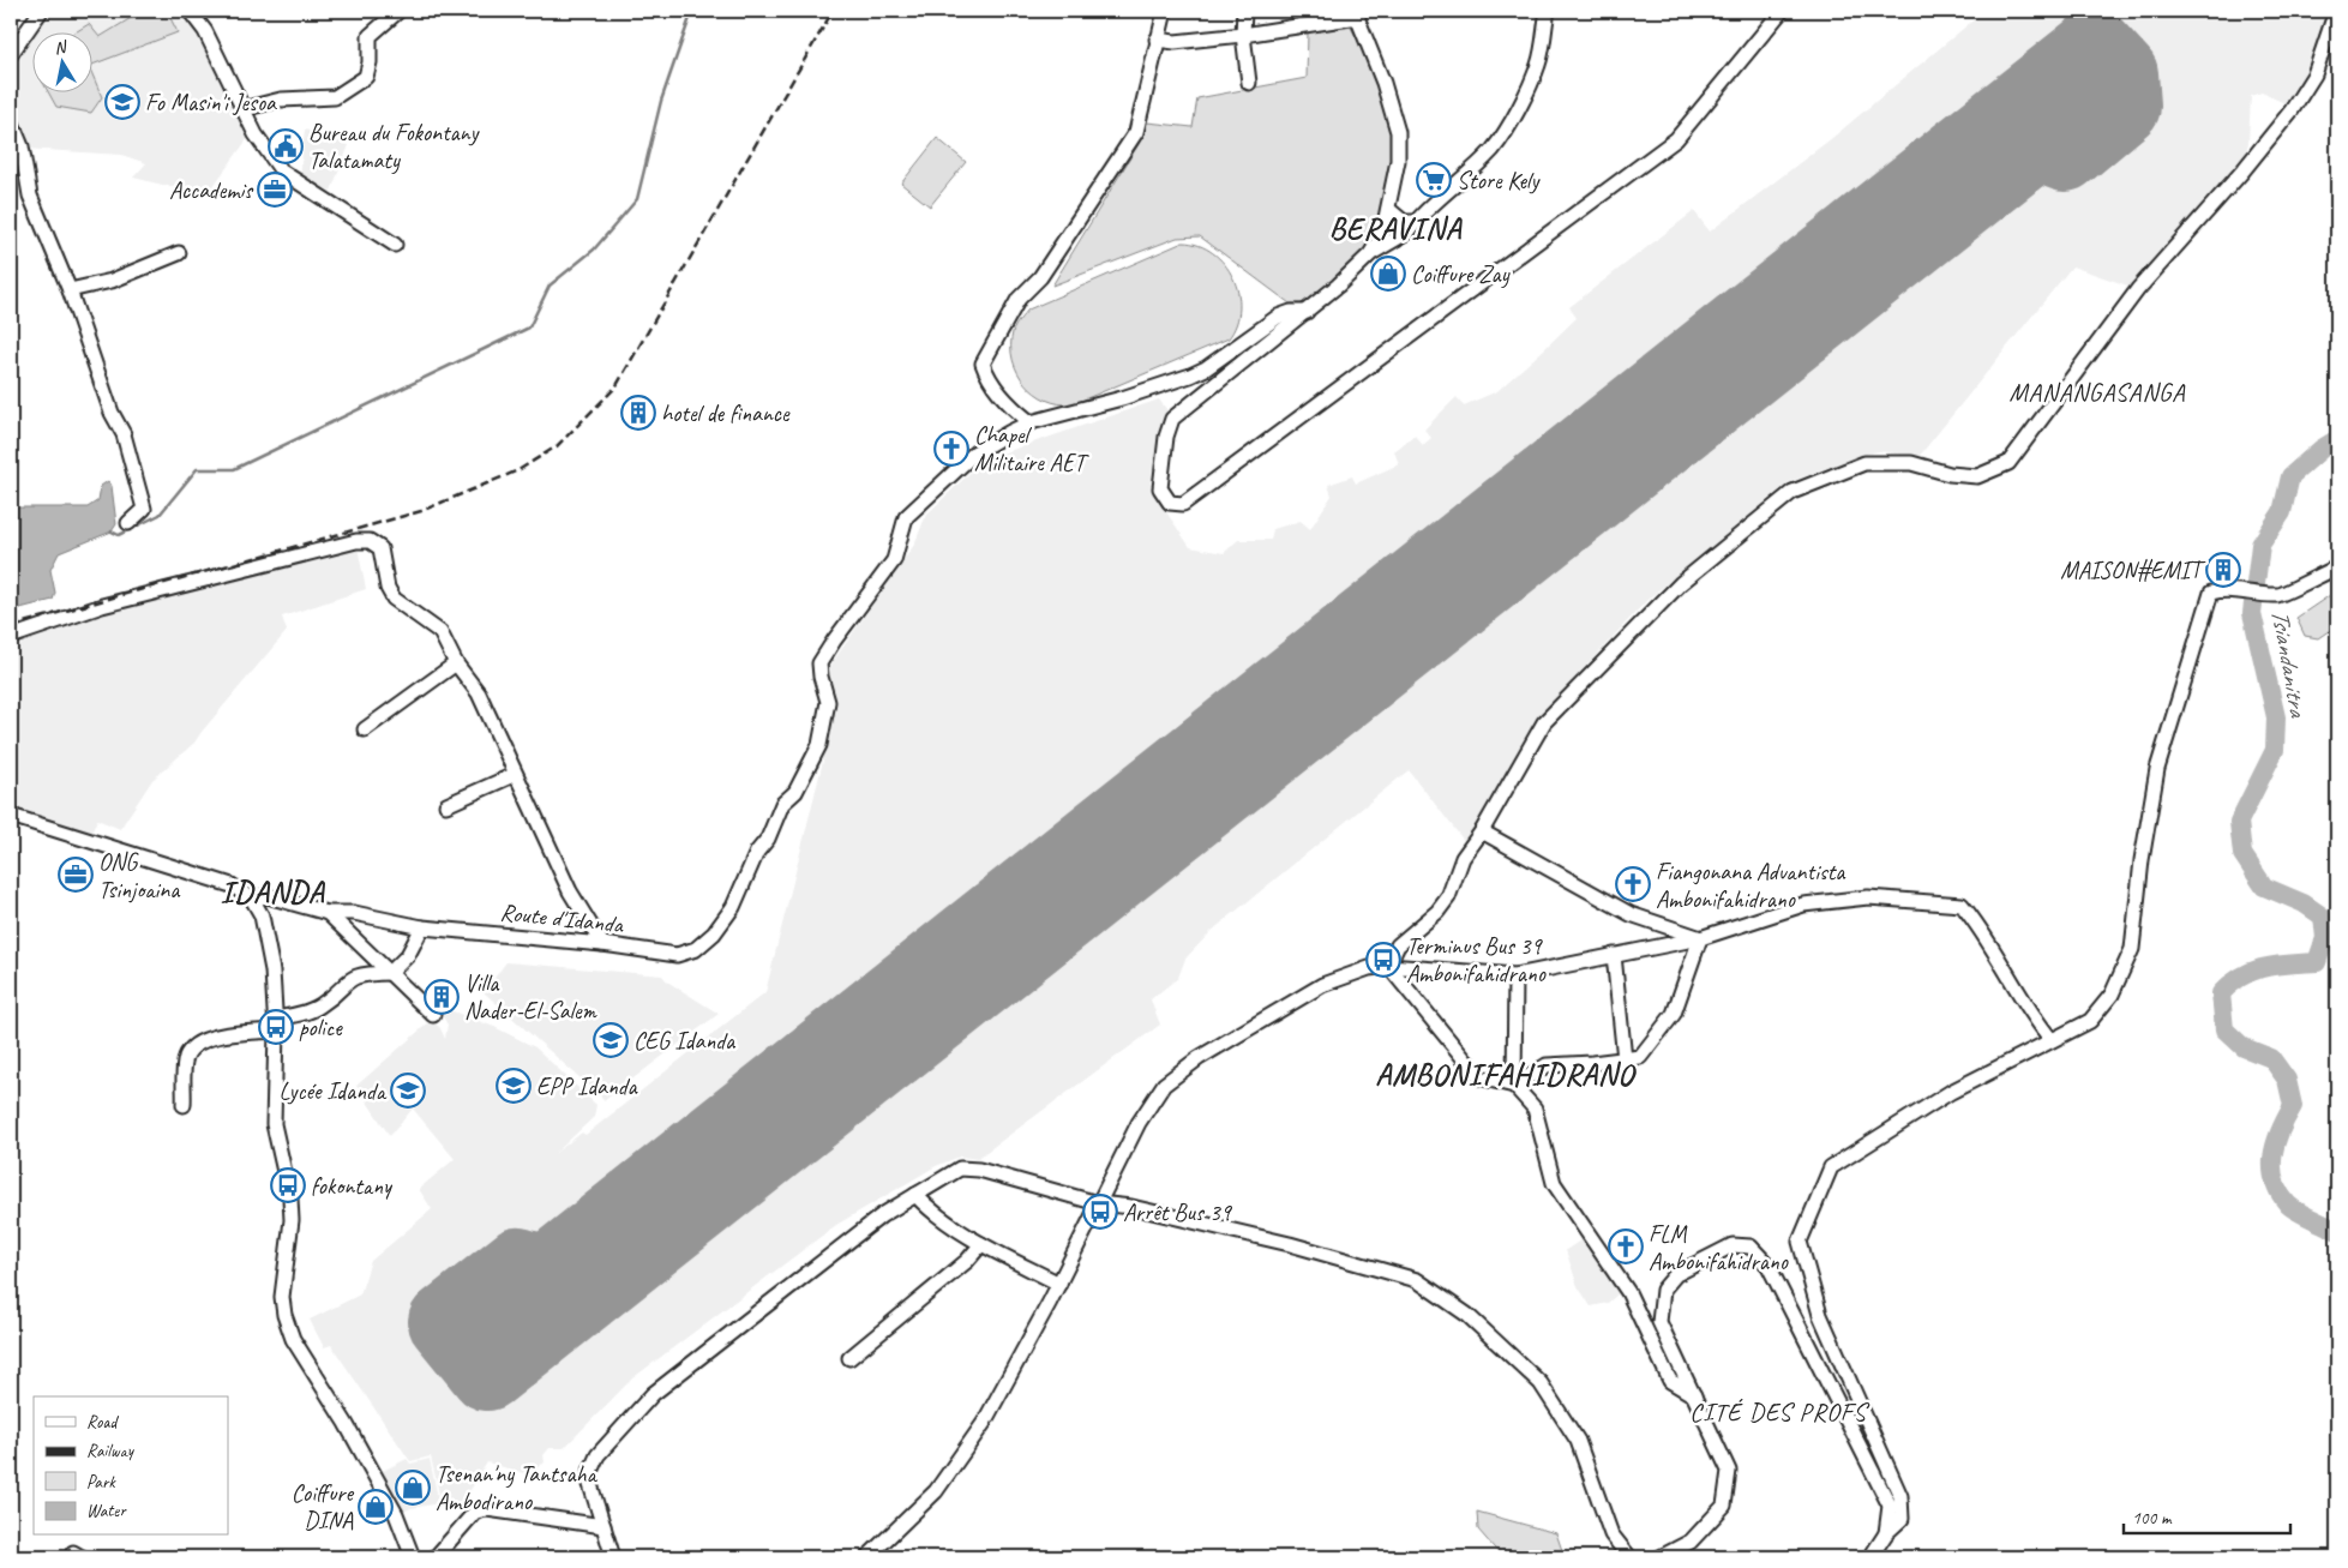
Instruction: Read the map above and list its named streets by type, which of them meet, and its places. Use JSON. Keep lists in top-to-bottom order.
{
  "streets": {
    "street": ["Route d'Idanda"]
  },
  "districts": [
    "BERAVINA",
    "MANANGASANGA",
    "IDANDA",
    "AMBONIFAHIDRANO",
    "CITÉ DES PROFS"
  ],
  "water": ["Tsiandanitra"],
  "places": {
    "school or university": [
      "Fo Masin'i Jesoa",
      "CEG Idanda",
      "EPP Idanda",
      "Lycée Idanda"
    ],
    "public building": ["Bureau du Fokontany Talatamaty"],
    "supermarket": ["Store Kely"],
    "office": ["Accademis", "ONG Tsinjoaina"],
    "shop": ["Coiffure Zay", "Tsenan'ny Tantsaha Ambodirano", "Coiffure DINA"],
    "building": ["hotel de finance", "MAISON#EMIT", "Villa Nader-El-Salem"],
    "church": ["Chapel Militaire AET", "Fiangonana Advantista Ambonifahidrano", "FLM Ambonifahidrano"],
    "bus stop": [
      "Terminus Bus 39 Ambonifahidrano",
      "police",
      "fokontany",
      "Arrêt Bus 39"
    ]
  },
  "legend": [
    "Road",
    "Railway",
    "Park",
    "Water"
  ],
  "scale_bar": "100 m",
  "north": "top"
}
